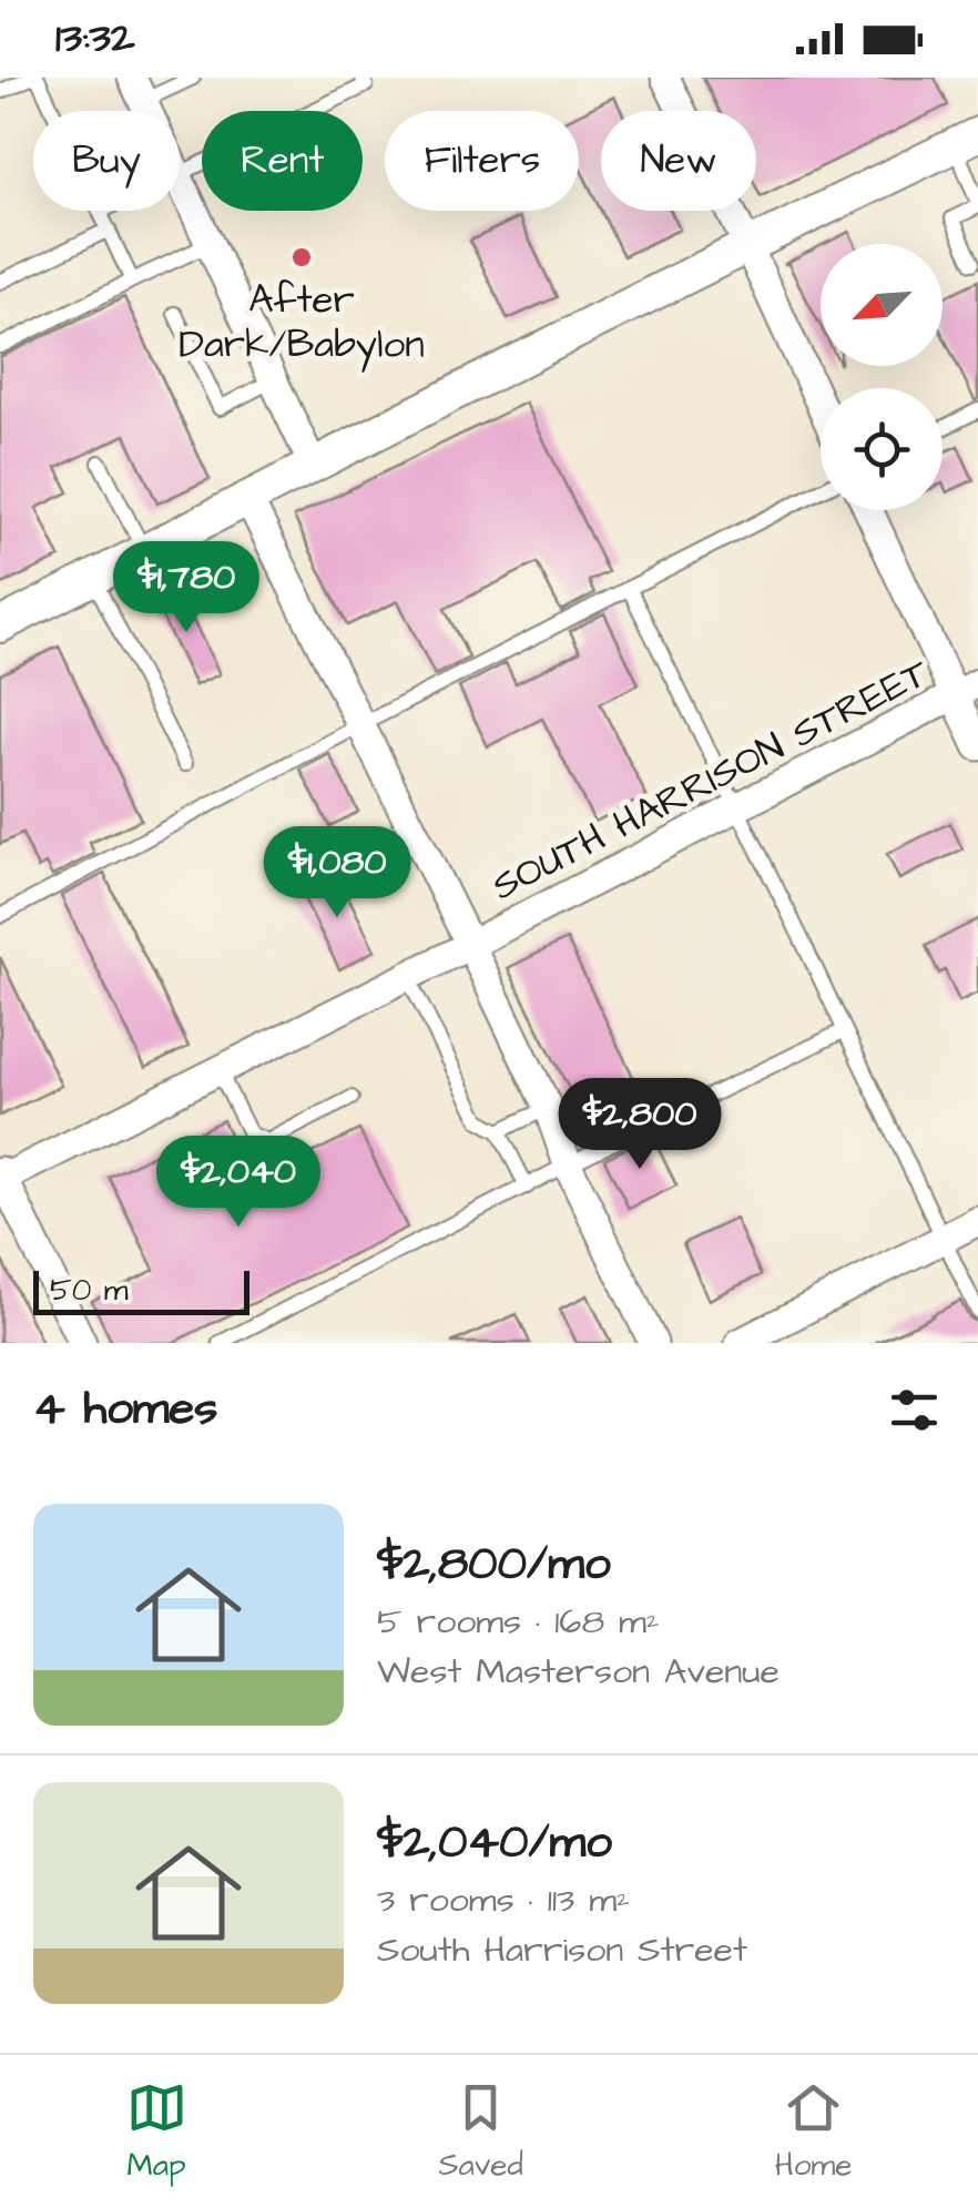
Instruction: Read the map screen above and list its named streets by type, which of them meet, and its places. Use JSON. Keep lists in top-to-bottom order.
{
  "streets": {
    "street": ["SOUTH HARRISON STREET"]
  },
  "places": ["After Dark/Babylon"],
  "scale_bar": "50 m",
  "north": "bottom left",
  "page": {
    "status": "13:32",
    "chip": [
      "Buy",
      "Rent",
      "Filters",
      "New"
    ],
    "price": [
      "$1,780",
      "$1,080",
      "$2,800",
      "$2,040"
    ],
    "scale": "50 m",
    "heading": "4 homes",
    "list": [
      {
        "name": "$2,800/mo",
        "note": "5 rooms · 168 m² · West Masterson Avenue"
      },
      {
        "name": "$2,040/mo",
        "note": "3 rooms · 113 m² · South Harrison Street"
      }
    ],
    "tabs": ["Map", "Saved", "Home"]
  }
}
